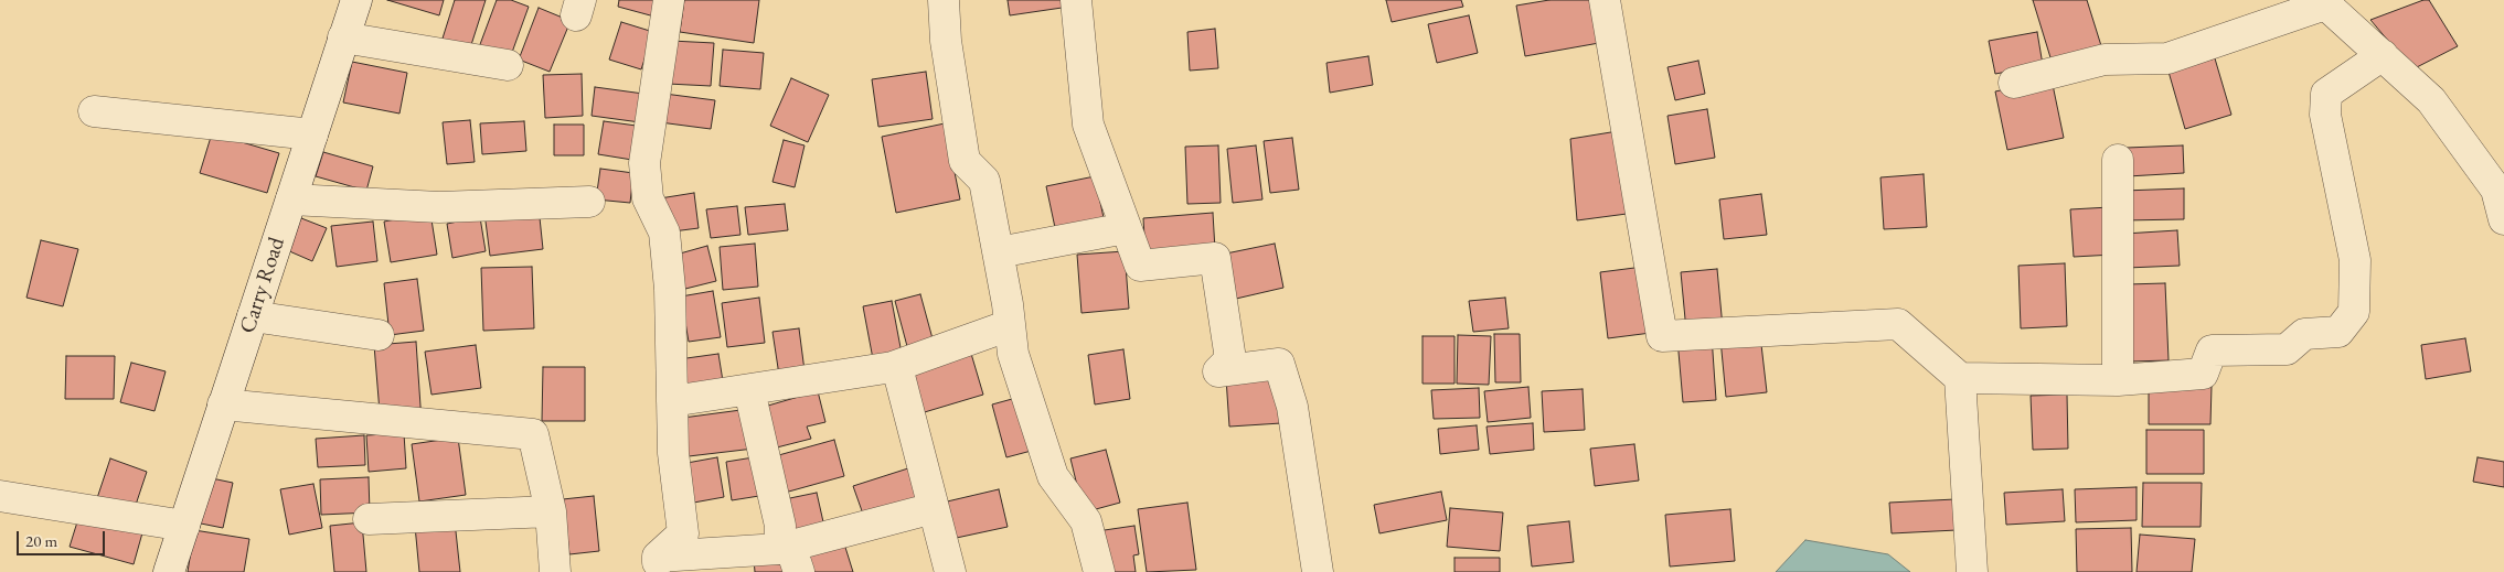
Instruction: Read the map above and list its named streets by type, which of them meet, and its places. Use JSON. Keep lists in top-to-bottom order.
{
  "streets": {
    "street": ["Carry Road"]
  },
  "scale_bar": "20 m"
}
